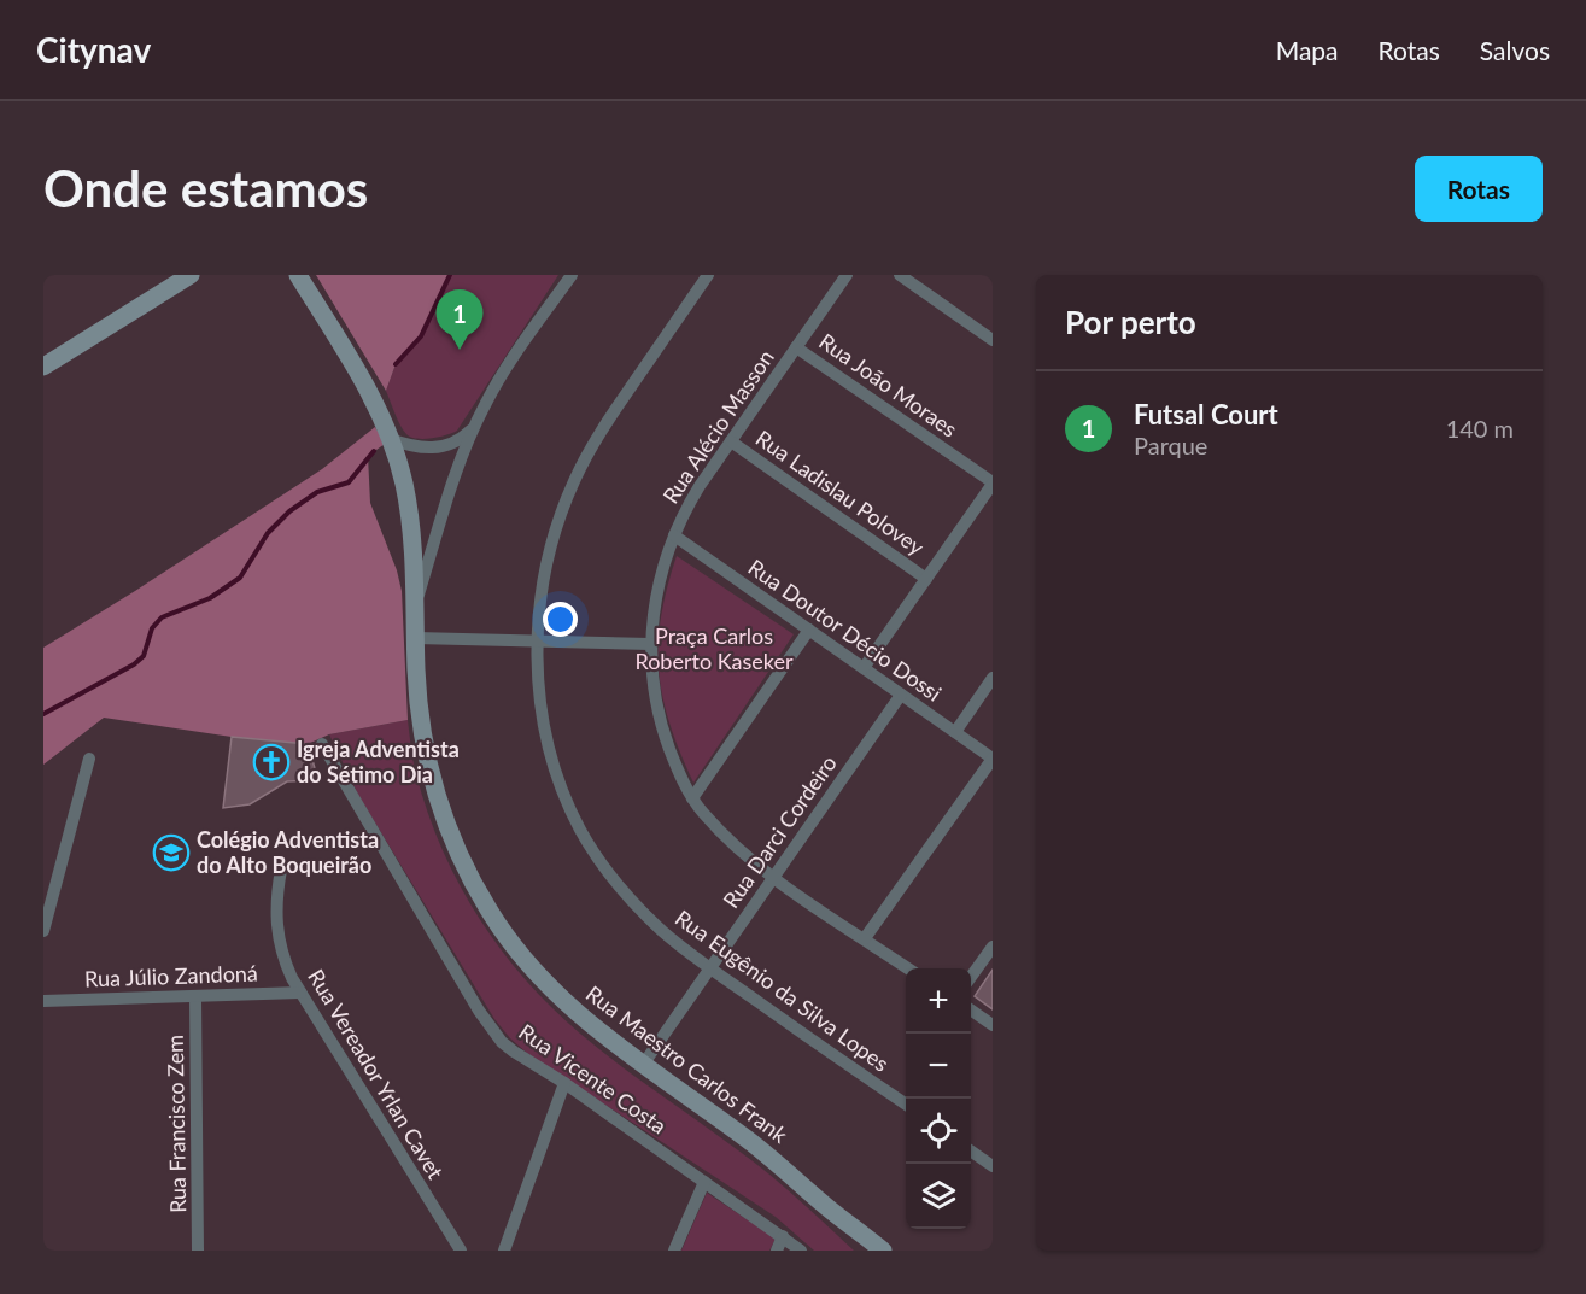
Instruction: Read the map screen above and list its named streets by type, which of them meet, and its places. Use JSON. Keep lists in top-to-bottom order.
{
  "streets": {
    "main road": ["Rua Maestro Carlos Frank"],
    "street": [
      "Rua João Moraes",
      "Rua Alécio Masson",
      "Rua Ladislau Polovey",
      "Rua Doutor Décio Dossi",
      "Rua Darci Cordeiro",
      "Rua Júlio Zandoná",
      "Rua Eugênio da Silva Lopes",
      "Rua Vereador Yrlan Cavet",
      "Rua Vicente Costa",
      "Rua Francisco Zem"
    ]
  },
  "crossings": [
    ["Rua João Moraes", "Rua Alécio Masson"],
    ["Rua Alécio Masson", "Rua Ladislau Polovey"],
    ["Rua Alécio Masson", "Rua Doutor Décio Dossi"],
    ["Rua Alécio Masson", "Rua Darci Cordeiro"],
    ["Rua Doutor Décio Dossi", "Rua Darci Cordeiro"],
    ["Rua Darci Cordeiro", "Rua Eugênio da Silva Lopes"],
    ["Rua Darci Cordeiro", "Rua Maestro Carlos Frank"],
    ["Rua Júlio Zandoná", "Rua Vereador Yrlan Cavet"],
    ["Rua Júlio Zandoná", "Rua Francisco Zem"]
  ],
  "parks": ["Praça Carlos Roberto Kaseker"],
  "places": {
    "church": ["Igreja Adventista do Sétimo Dia"],
    "school or university": ["Colégio Adventista do Alto Boqueirão"]
  },
  "page": {
    "header": "Citynav",
    "nav": ["Mapa", "Rotas", "Salvos"],
    "buttons": "Rotas",
    "title": "Onde estamos",
    "heading": "Por perto",
    "pins": "1",
    "list": [
      {
        "mark": "1",
        "name": "Futsal Court",
        "note": "Parque",
        "value": "140 m"
      }
    ],
    "map_buttons": ["+", "−"]
  }
}
